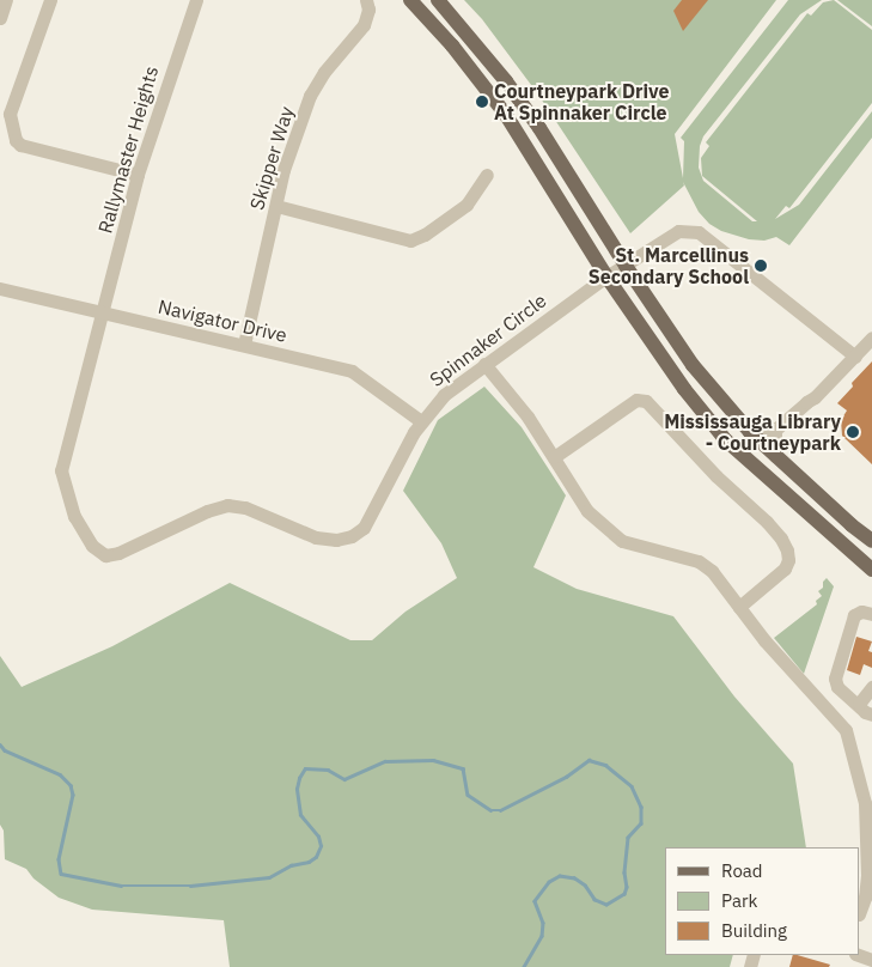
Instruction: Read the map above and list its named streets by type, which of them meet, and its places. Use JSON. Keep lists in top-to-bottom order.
{
  "streets": {
    "street": [
      "Rallymaster Heights",
      "Skipper Way",
      "Navigator Drive",
      "Spinnaker Circle"
    ]
  },
  "crossings": [
    ["Rallymaster Heights", "Navigator Drive"],
    ["Rallymaster Heights", "Spinnaker Circle"],
    ["Skipper Way", "Navigator Drive"],
    ["Navigator Drive", "Spinnaker Circle"]
  ],
  "places": ["Courtneypark Drive At Spinnaker Circle", "St. Marcellinus Secondary School", "Mississauga Library - Courtneypark"],
  "legend": ["Road", "Park", "Building"]
}
